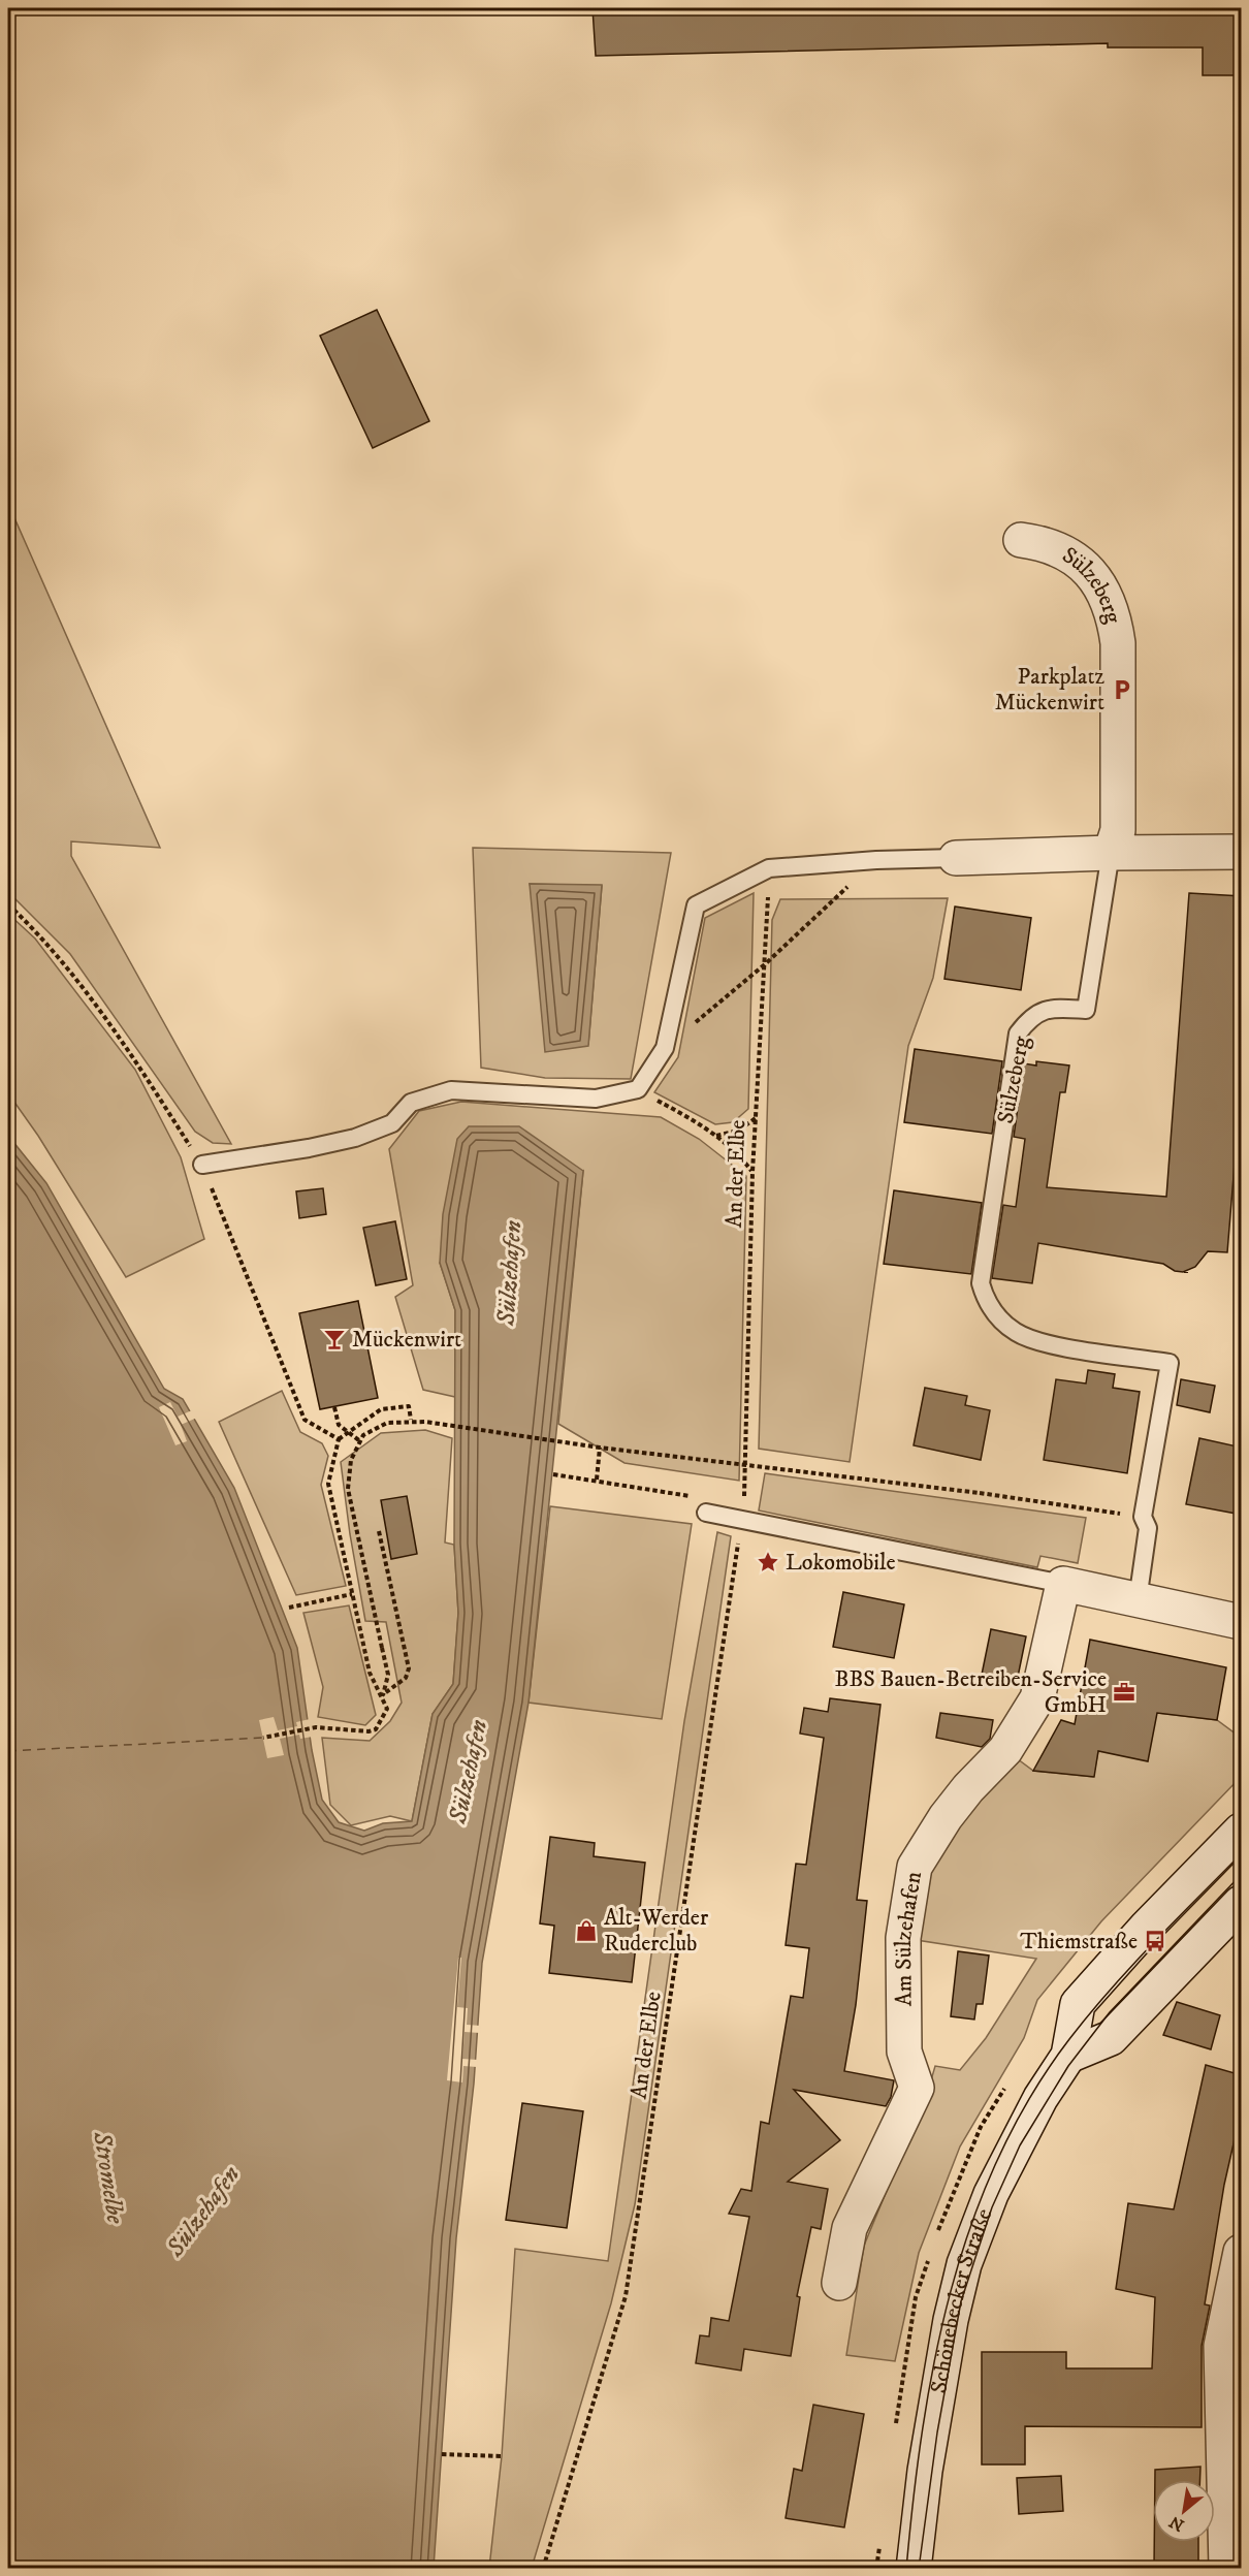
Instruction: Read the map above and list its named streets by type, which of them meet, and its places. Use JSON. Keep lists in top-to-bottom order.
{
  "streets": {
    "street": ["Sülzeberg", "Am Sülzehafen", "Schönebecker Straße"],
    "path": ["An der Elbe"]
  },
  "water": ["Sülzehafen", "Stromelbe"],
  "places": {
    "parking": ["Parkplatz Mückenwirt"],
    "bar": ["Mückenwirt"],
    "place": ["Lokomobile"],
    "office": ["BBS Bauen-Betreiben-Service GmbH"],
    "shop": ["Alt-Werder Ruderclub"],
    "bus stop": ["Thiemstraße"]
  },
  "north": "bottom left"
}
